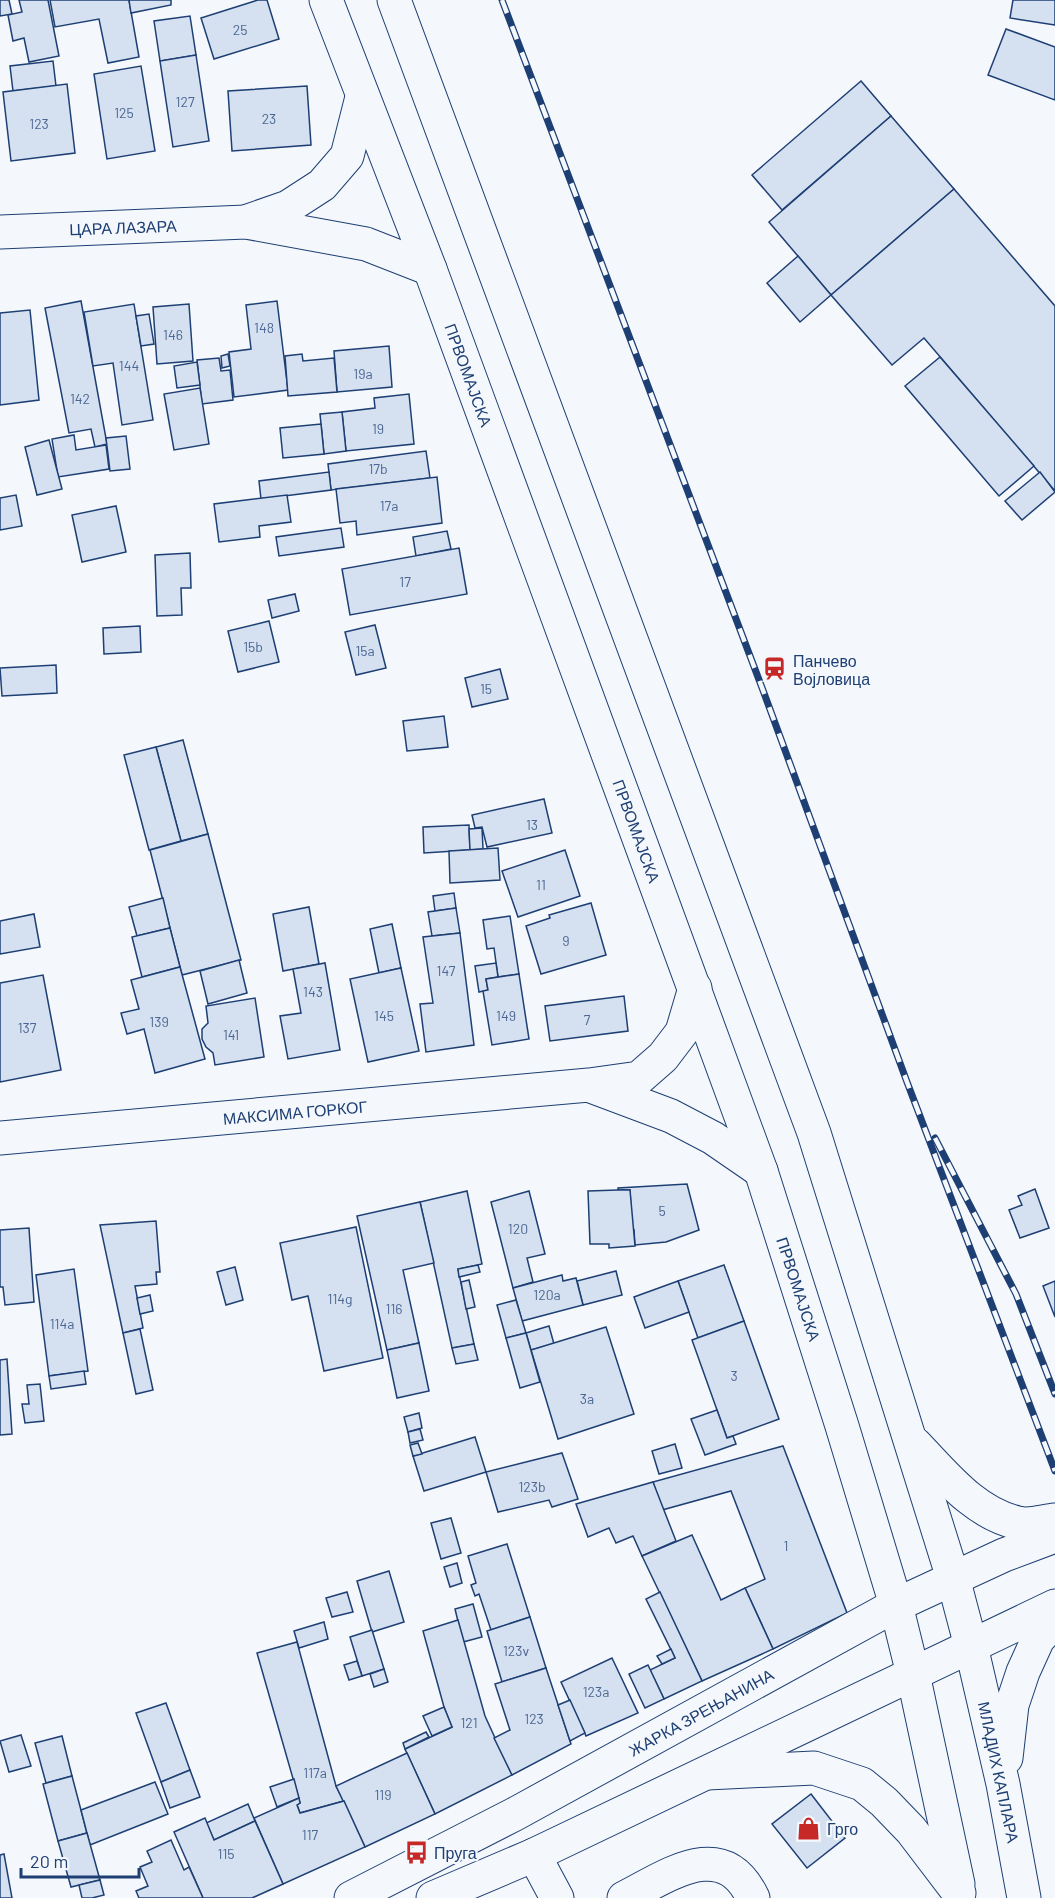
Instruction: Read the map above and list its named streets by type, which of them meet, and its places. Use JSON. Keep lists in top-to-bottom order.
{
  "streets": {
    "main road": [
      "ЦАРА ЛАЗАРА",
      "ПРВОМАЈСКА",
      "МАКСИМА ГОРКОГ",
      "ЖАРКА ЗРЕЊАНИНА",
      "МЛАДИХ КАПЛАРА"
    ]
  },
  "crossings": [
    ["ПРВОМАЈСКА", "МАКСИМА ГОРКОГ"],
    ["ПРВОМАЈСКА", "ЖАРКА ЗРЕЊАНИНА"]
  ],
  "places": {
    "station": ["Панчево Војловица"],
    "shop": ["Грго"],
    "bus stop": ["Пруга"]
  },
  "house_numbers": [
    "25",
    "127",
    "125",
    "23",
    "123",
    "148",
    "146",
    "144",
    "19a",
    "142",
    "19",
    "17b",
    "17a",
    "17",
    "15b",
    "15a",
    "15",
    "13",
    "11",
    "9",
    "147",
    "143",
    "145",
    "149",
    "7",
    "139",
    "137",
    "141",
    "5",
    "120",
    "120a",
    "114g",
    "116",
    "114a",
    "3",
    "3a",
    "123b",
    "1",
    "123v",
    "123a",
    "123",
    "121",
    "117a",
    "119",
    "117",
    "115"
  ],
  "scale_bar": "20 m"
}
